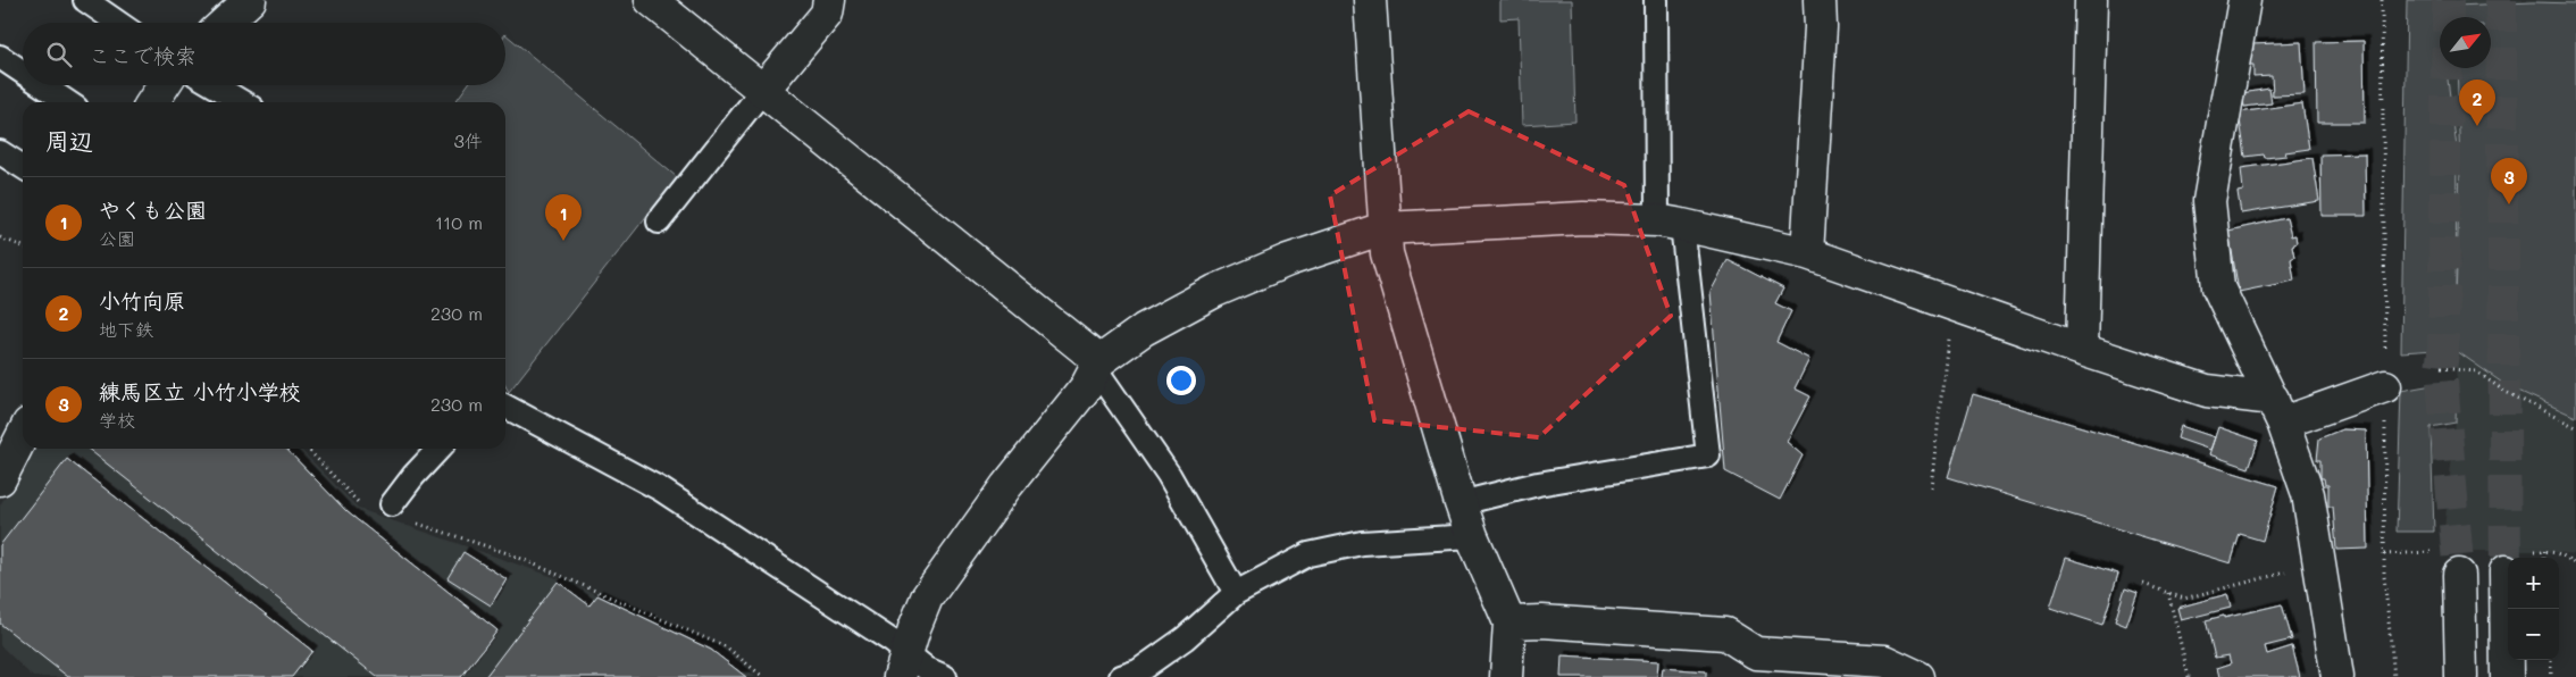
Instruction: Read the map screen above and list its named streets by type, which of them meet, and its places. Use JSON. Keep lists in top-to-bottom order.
{
  "north": "top right",
  "page": {
    "search": "ここで検索",
    "pins": ["2", "3", "1"],
    "heading": ["周辺", "3件"],
    "list": [
      {
        "mark": "1",
        "name": "やくも公園",
        "note": "公園",
        "value": "110 m"
      },
      {
        "mark": "2",
        "name": "小竹向原",
        "note": "地下鉄",
        "value": "230 m"
      },
      {
        "mark": "3",
        "name": "練馬区立 小竹小学校",
        "note": "学校",
        "value": "230 m"
      }
    ],
    "map_buttons": ["+", "−"]
  }
}
